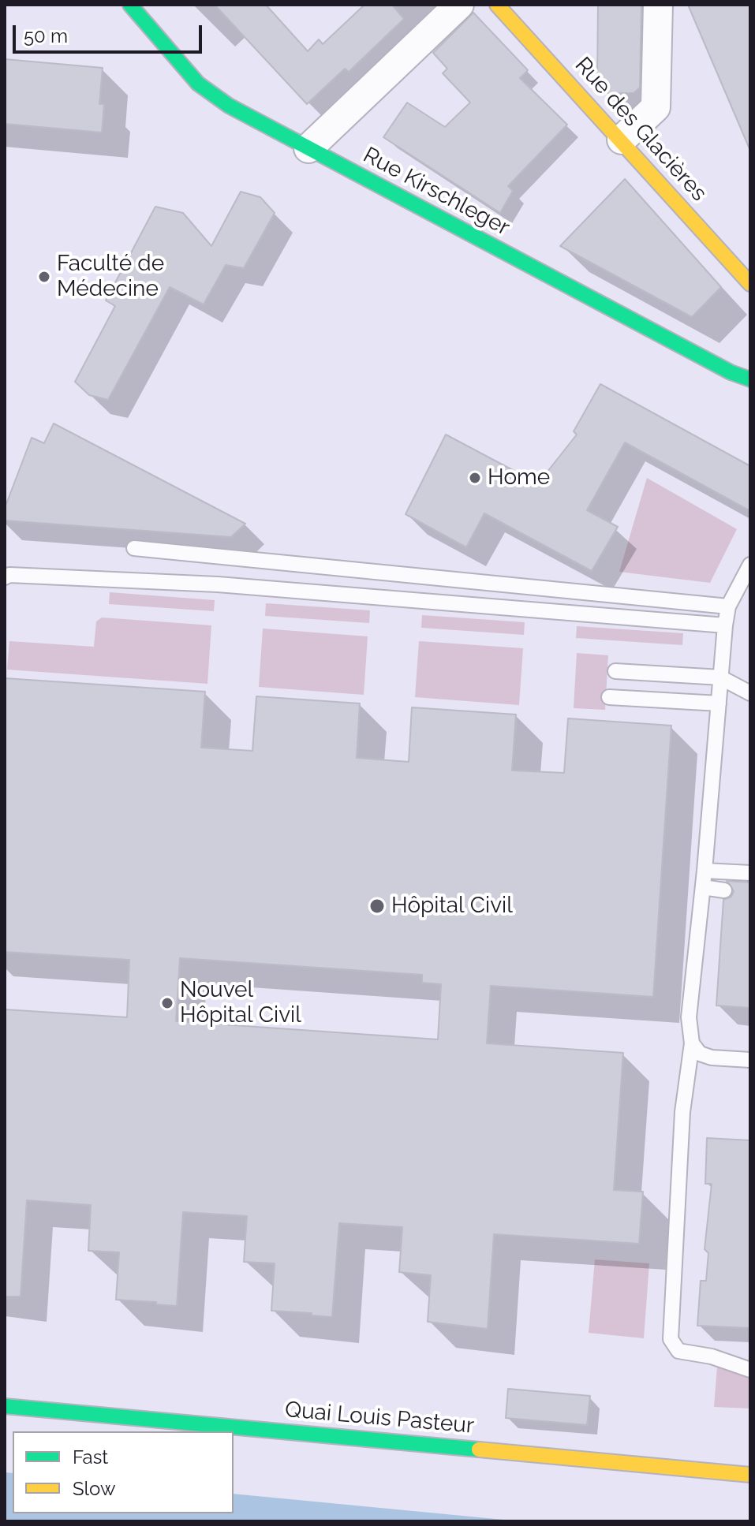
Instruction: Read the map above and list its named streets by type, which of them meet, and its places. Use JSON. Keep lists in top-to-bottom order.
{
  "streets": {
    "street": ["Rue des Glacières", "Rue Kirschleger", "Quai Louis Pasteur"]
  },
  "places": [
    "Faculté de Médecine",
    "Home",
    "Hôpital Civil",
    "Nouvel Hôpital Civil"
  ],
  "legend": ["Fast", "Slow"],
  "scale_bar": "50 m"
}
